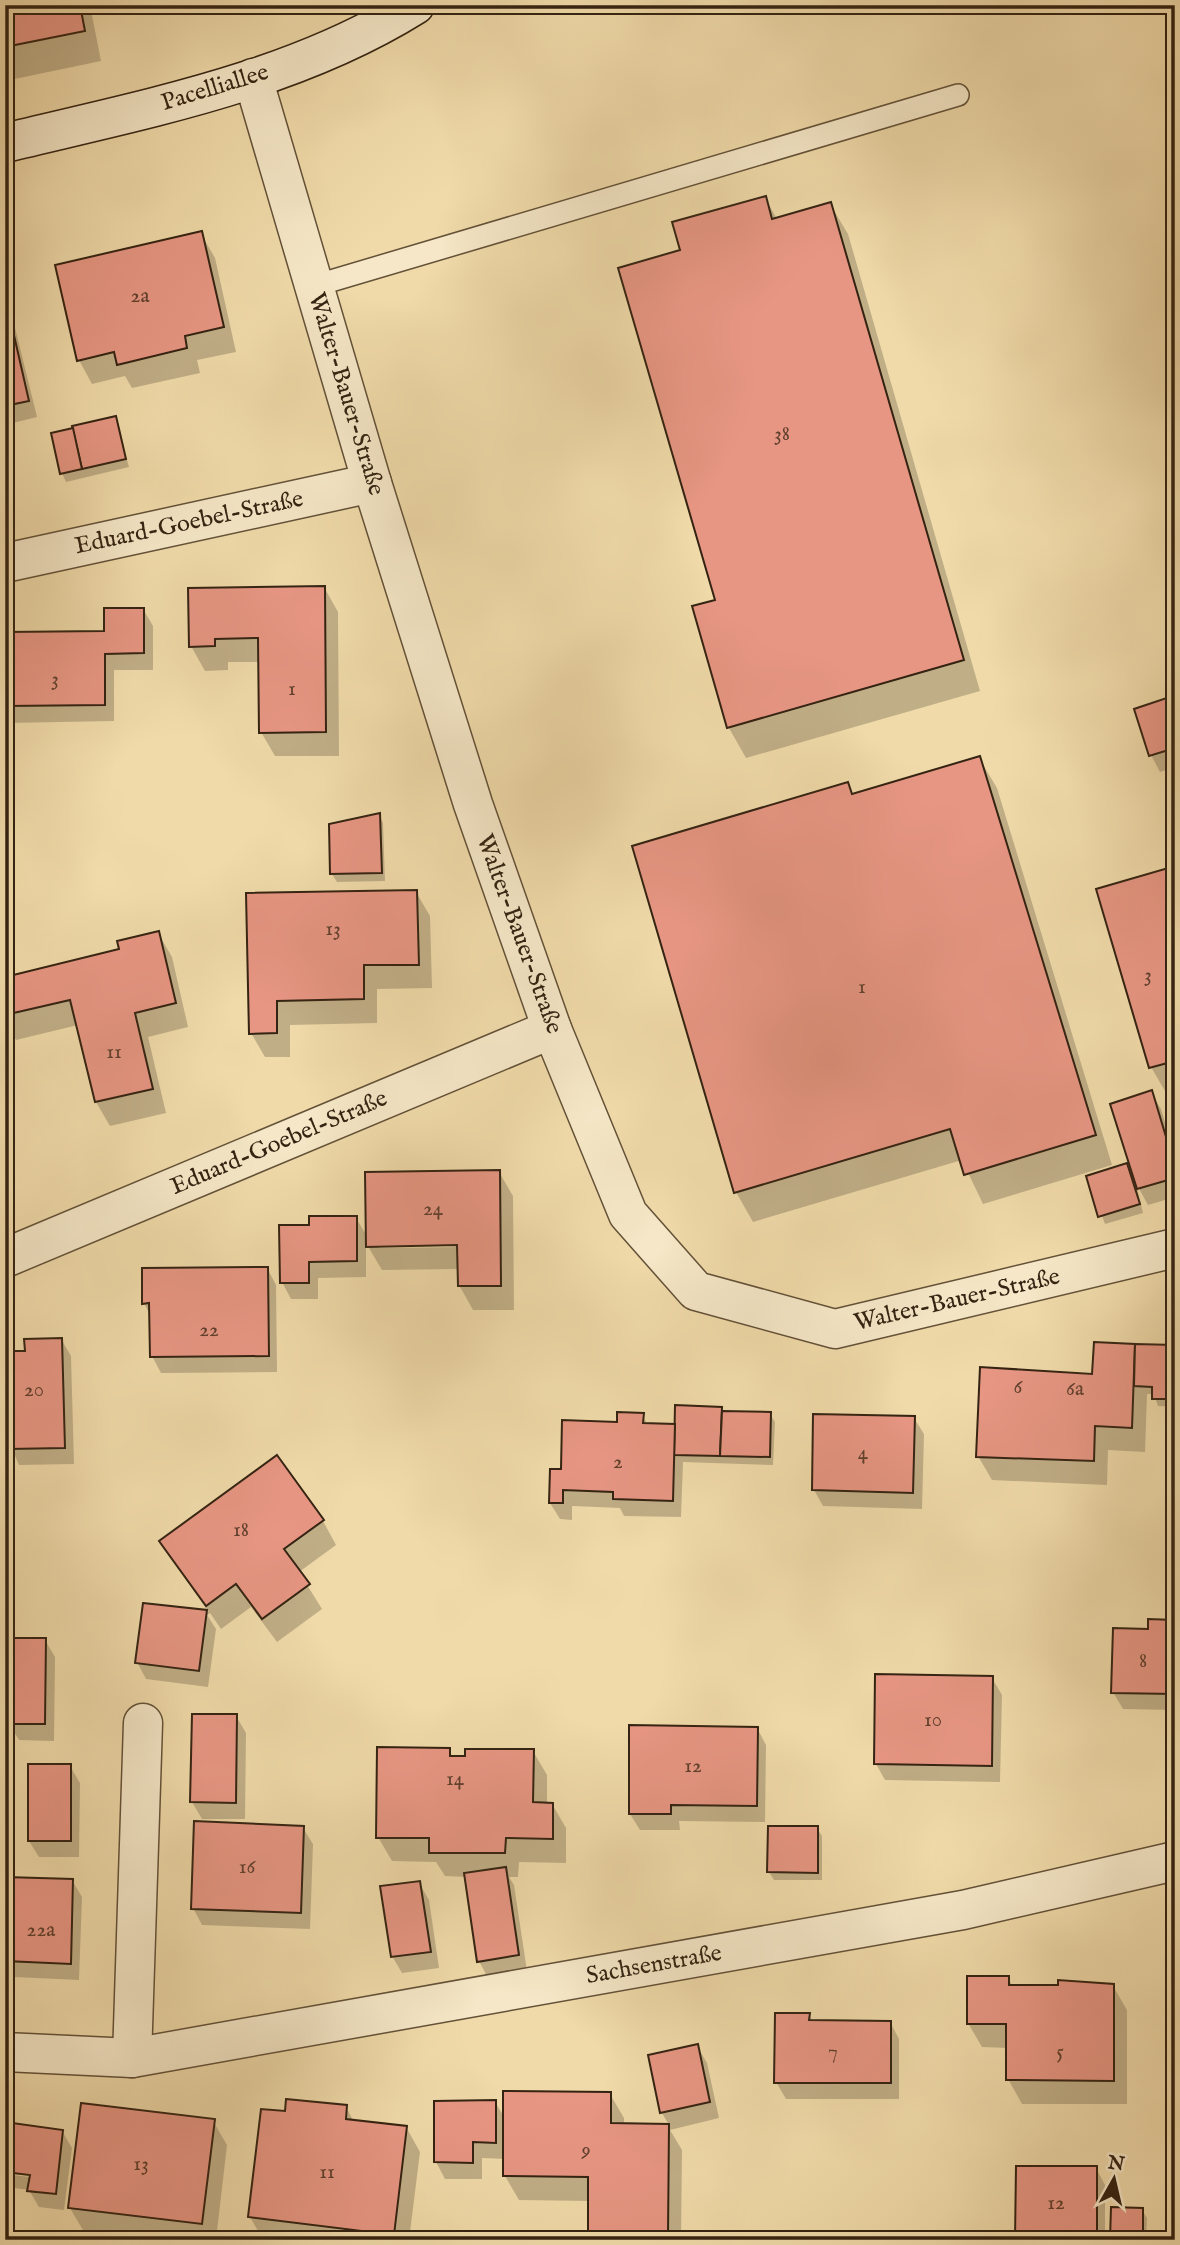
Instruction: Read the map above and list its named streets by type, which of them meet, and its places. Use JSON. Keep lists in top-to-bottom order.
{
  "streets": {
    "street": [
      "Pacelliallee",
      "Walter-Bauer-Straße",
      "Eduard-Goebel-Straße",
      "Sachsenstraße"
    ]
  },
  "crossings": [
    ["Pacelliallee", "Walter-Bauer-Straße"],
    ["Walter-Bauer-Straße", "Eduard-Goebel-Straße"]
  ],
  "house_numbers": [
    "2a",
    "38",
    "3",
    "1",
    "13",
    "3",
    "1",
    "11",
    "24",
    "22",
    "6",
    "6a",
    "20",
    "4",
    "2",
    "18",
    "8",
    "10",
    "12",
    "14",
    "16",
    "22a",
    "7",
    "5",
    "9",
    "13",
    "11",
    "12"
  ],
  "north": "top"
}
